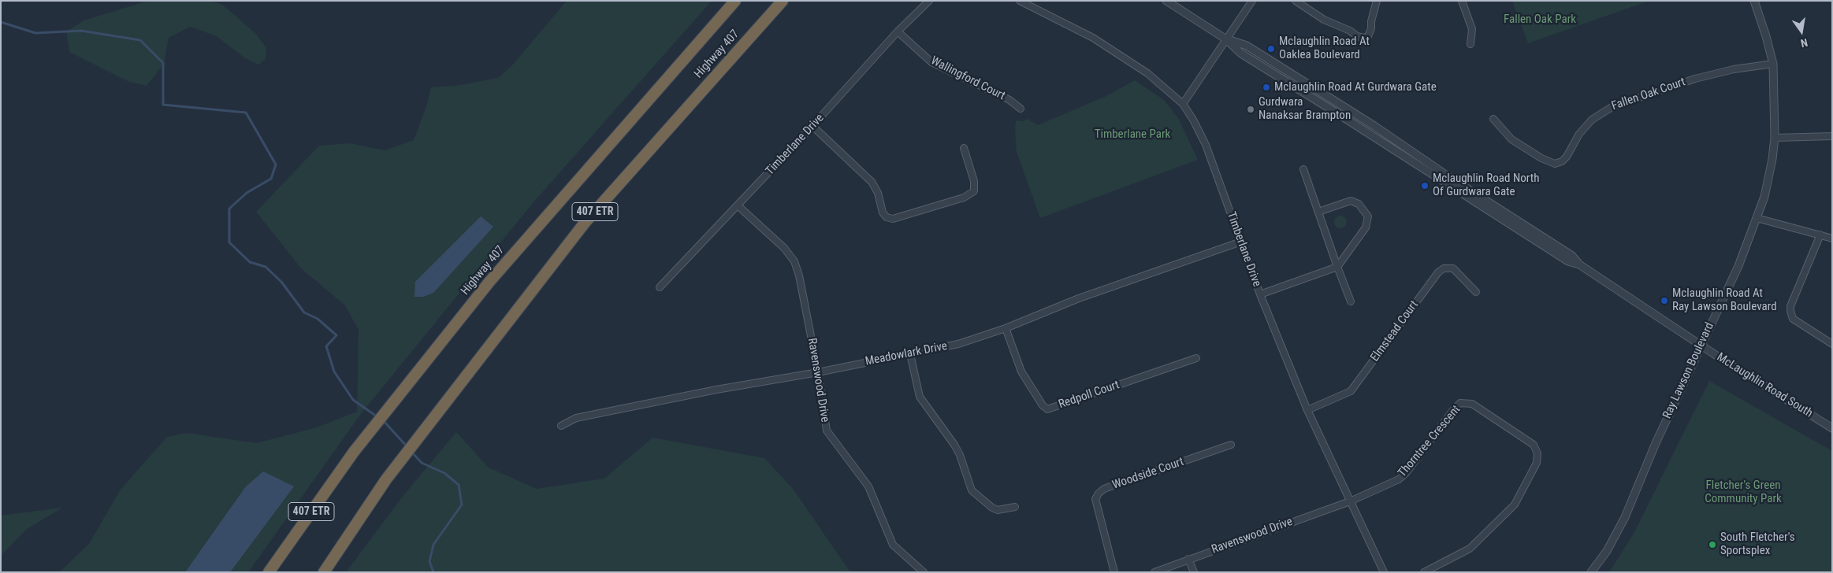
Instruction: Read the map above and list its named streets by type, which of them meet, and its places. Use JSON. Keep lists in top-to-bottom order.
{
  "streets": {
    "highway": ["Highway 407", "407 ETR"],
    "street": [
      "Wallingford Court",
      "Fallen Oak Court",
      "Timberlane Drive",
      "Elmstead Court",
      "Meadowlark Drive",
      "Ray Lawson Boulevard",
      "Ravenswood Drive",
      "McLaughlin Road South",
      "Redpoll Court",
      "Thorntree Crescent",
      "Woodside Court"
    ]
  },
  "crossings": [
    ["Wallingford Court", "Timberlane Drive"],
    ["Fallen Oak Court", "Ray Lawson Boulevard"],
    ["Timberlane Drive", "Elmstead Court"],
    ["Timberlane Drive", "Meadowlark Drive"],
    ["Timberlane Drive", "Ravenswood Drive"],
    ["Timberlane Drive", "Thorntree Crescent"],
    ["Meadowlark Drive", "Ravenswood Drive"],
    ["Meadowlark Drive", "Redpoll Court"],
    ["Ray Lawson Boulevard", "McLaughlin Road South"],
    ["Ravenswood Drive", "Thorntree Crescent"]
  ],
  "parks": ["Fallen Oak Park", "Timberlane Park", "Fletcher's Green Community Park"],
  "places": [
    "Mclaughlin Road At Oaklea Boulevard",
    "Mclaughlin Road At Gurdwara Gate",
    "Gurdwara Nanaksar Brampton",
    "Mclaughlin Road North Of Gurdwara Gate",
    "Mclaughlin Road At Ray Lawson Boulevard",
    "South Fletcher's Sportsplex"
  ],
  "north": "bottom"
}
